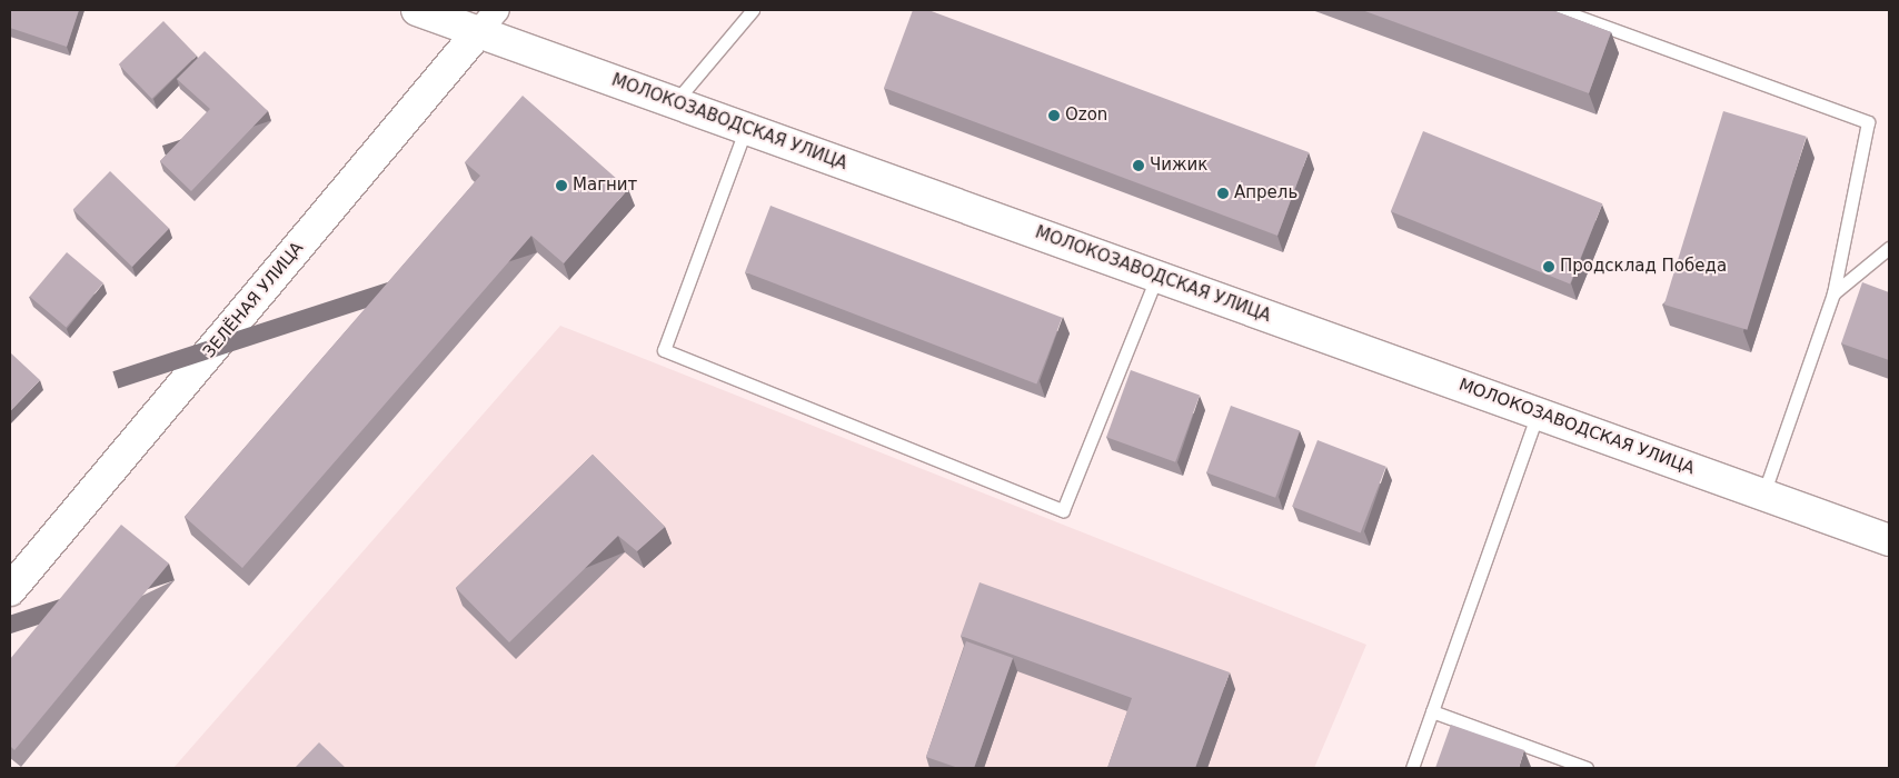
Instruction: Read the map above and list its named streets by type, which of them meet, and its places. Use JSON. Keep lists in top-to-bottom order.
{
  "streets": {
    "street": ["МОЛОКОЗАВОДСКАЯ УЛИЦА", "ЗЕЛЁНАЯ УЛИЦА"]
  },
  "crossings": [
    ["МОЛОКОЗАВОДСКАЯ УЛИЦА", "ЗЕЛЁНАЯ УЛИЦА"]
  ],
  "places": [
    "Ozon",
    "Чижик",
    "Магнит",
    "Апрель",
    "Продсклад Победа"
  ]
}
